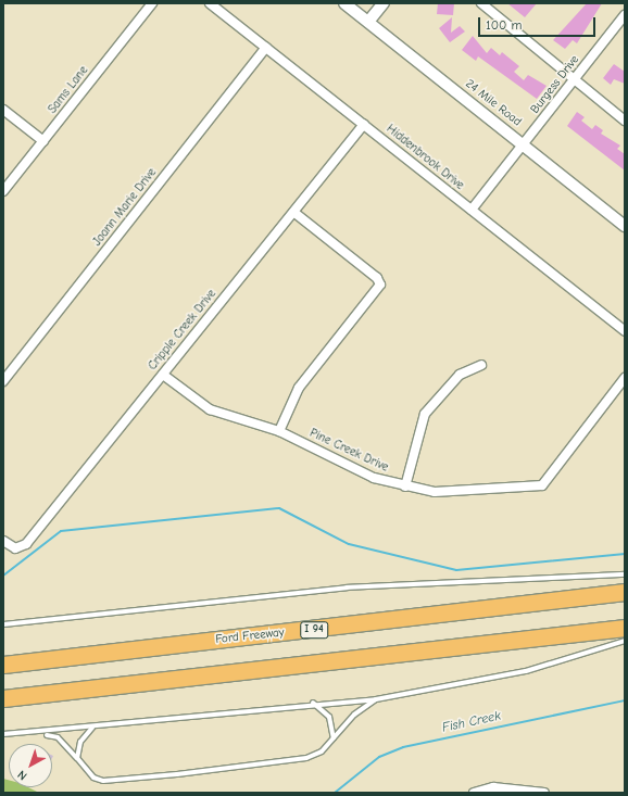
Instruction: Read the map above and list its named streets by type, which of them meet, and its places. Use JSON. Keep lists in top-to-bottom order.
{
  "streets": {
    "highway": ["I 94", "Ford Freeway"],
    "street": [
      "Burgess Drive",
      "Sams Lane",
      "24 Mile Road",
      "Hiddenbrook Drive",
      "Joann Marie Drive",
      "Cripple Creek Drive",
      "Pine Creek Drive"
    ]
  },
  "crossings": [
    ["Burgess Drive", "24 Mile Road"],
    ["Burgess Drive", "Hiddenbrook Drive"],
    ["Hiddenbrook Drive", "Joann Marie Drive"],
    ["Hiddenbrook Drive", "Cripple Creek Drive"],
    ["Cripple Creek Drive", "Pine Creek Drive"]
  ],
  "water": ["Fish Creek"],
  "scale_bar": "100 m",
  "north": "bottom left"
}
